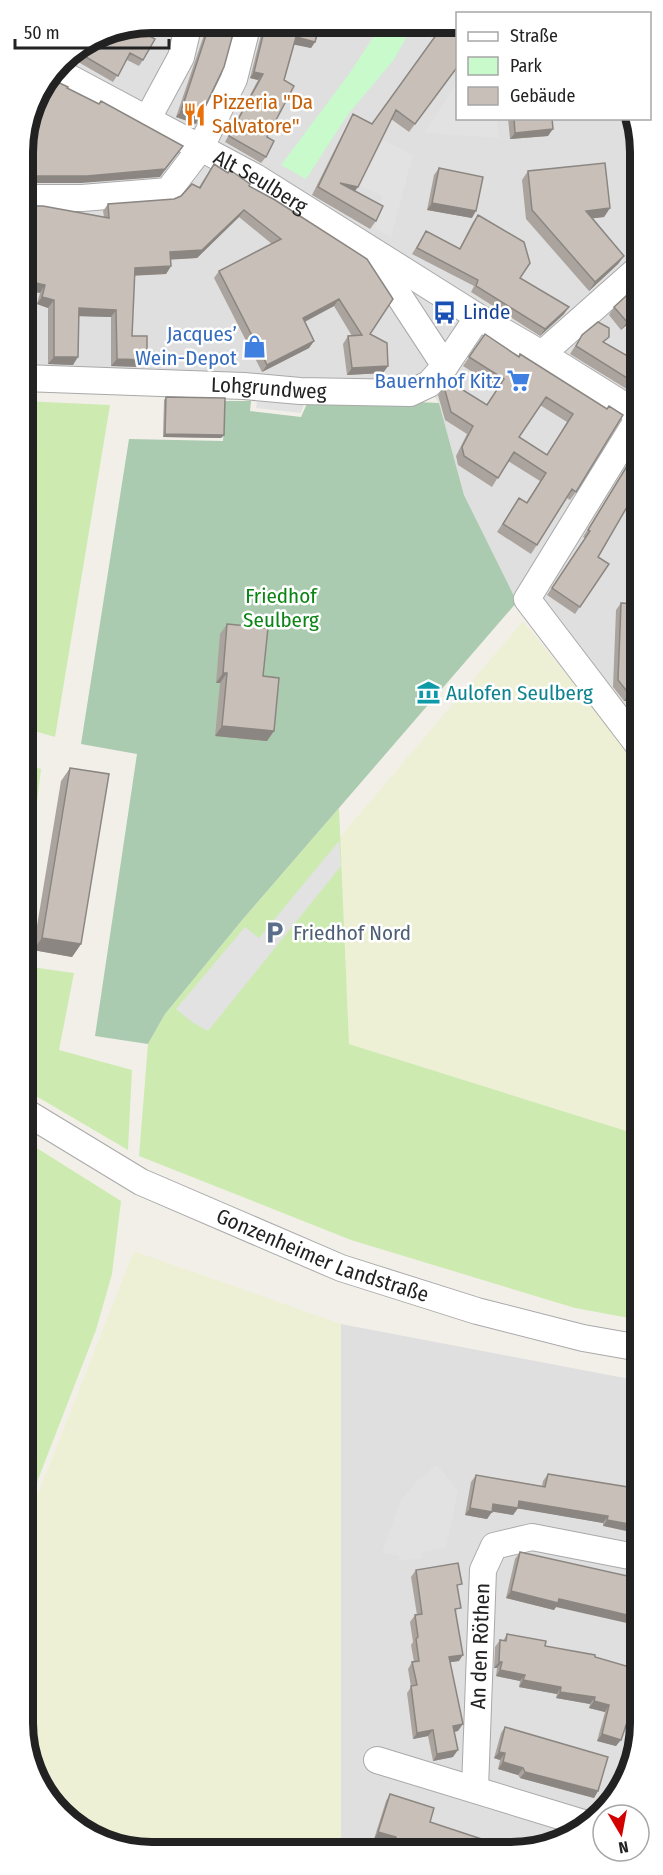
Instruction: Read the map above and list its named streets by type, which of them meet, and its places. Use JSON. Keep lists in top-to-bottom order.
{
  "streets": {
    "street": [
      "Alt Seulberg",
      "Lohgrundweg",
      "Gonzenheimer Landstraße",
      "An den Röthen"
    ]
  },
  "crossings": [
    ["Alt Seulberg", "Lohgrundweg"]
  ],
  "parks": ["Friedhof Seulberg"],
  "places": {
    "restaurant": ["Pizzeria \"Da Salvatore\""],
    "bus stop": ["Linde"],
    "shop": ["Jacques’ Wein-Depot"],
    "supermarket": ["Bauernhof Kitz"],
    "museum": ["Aulofen Seulberg"],
    "parking": ["Friedhof Nord"]
  },
  "legend": ["Straße", "Park", "Gebäude"],
  "scale_bar": "50 m",
  "north": "bottom"
}
